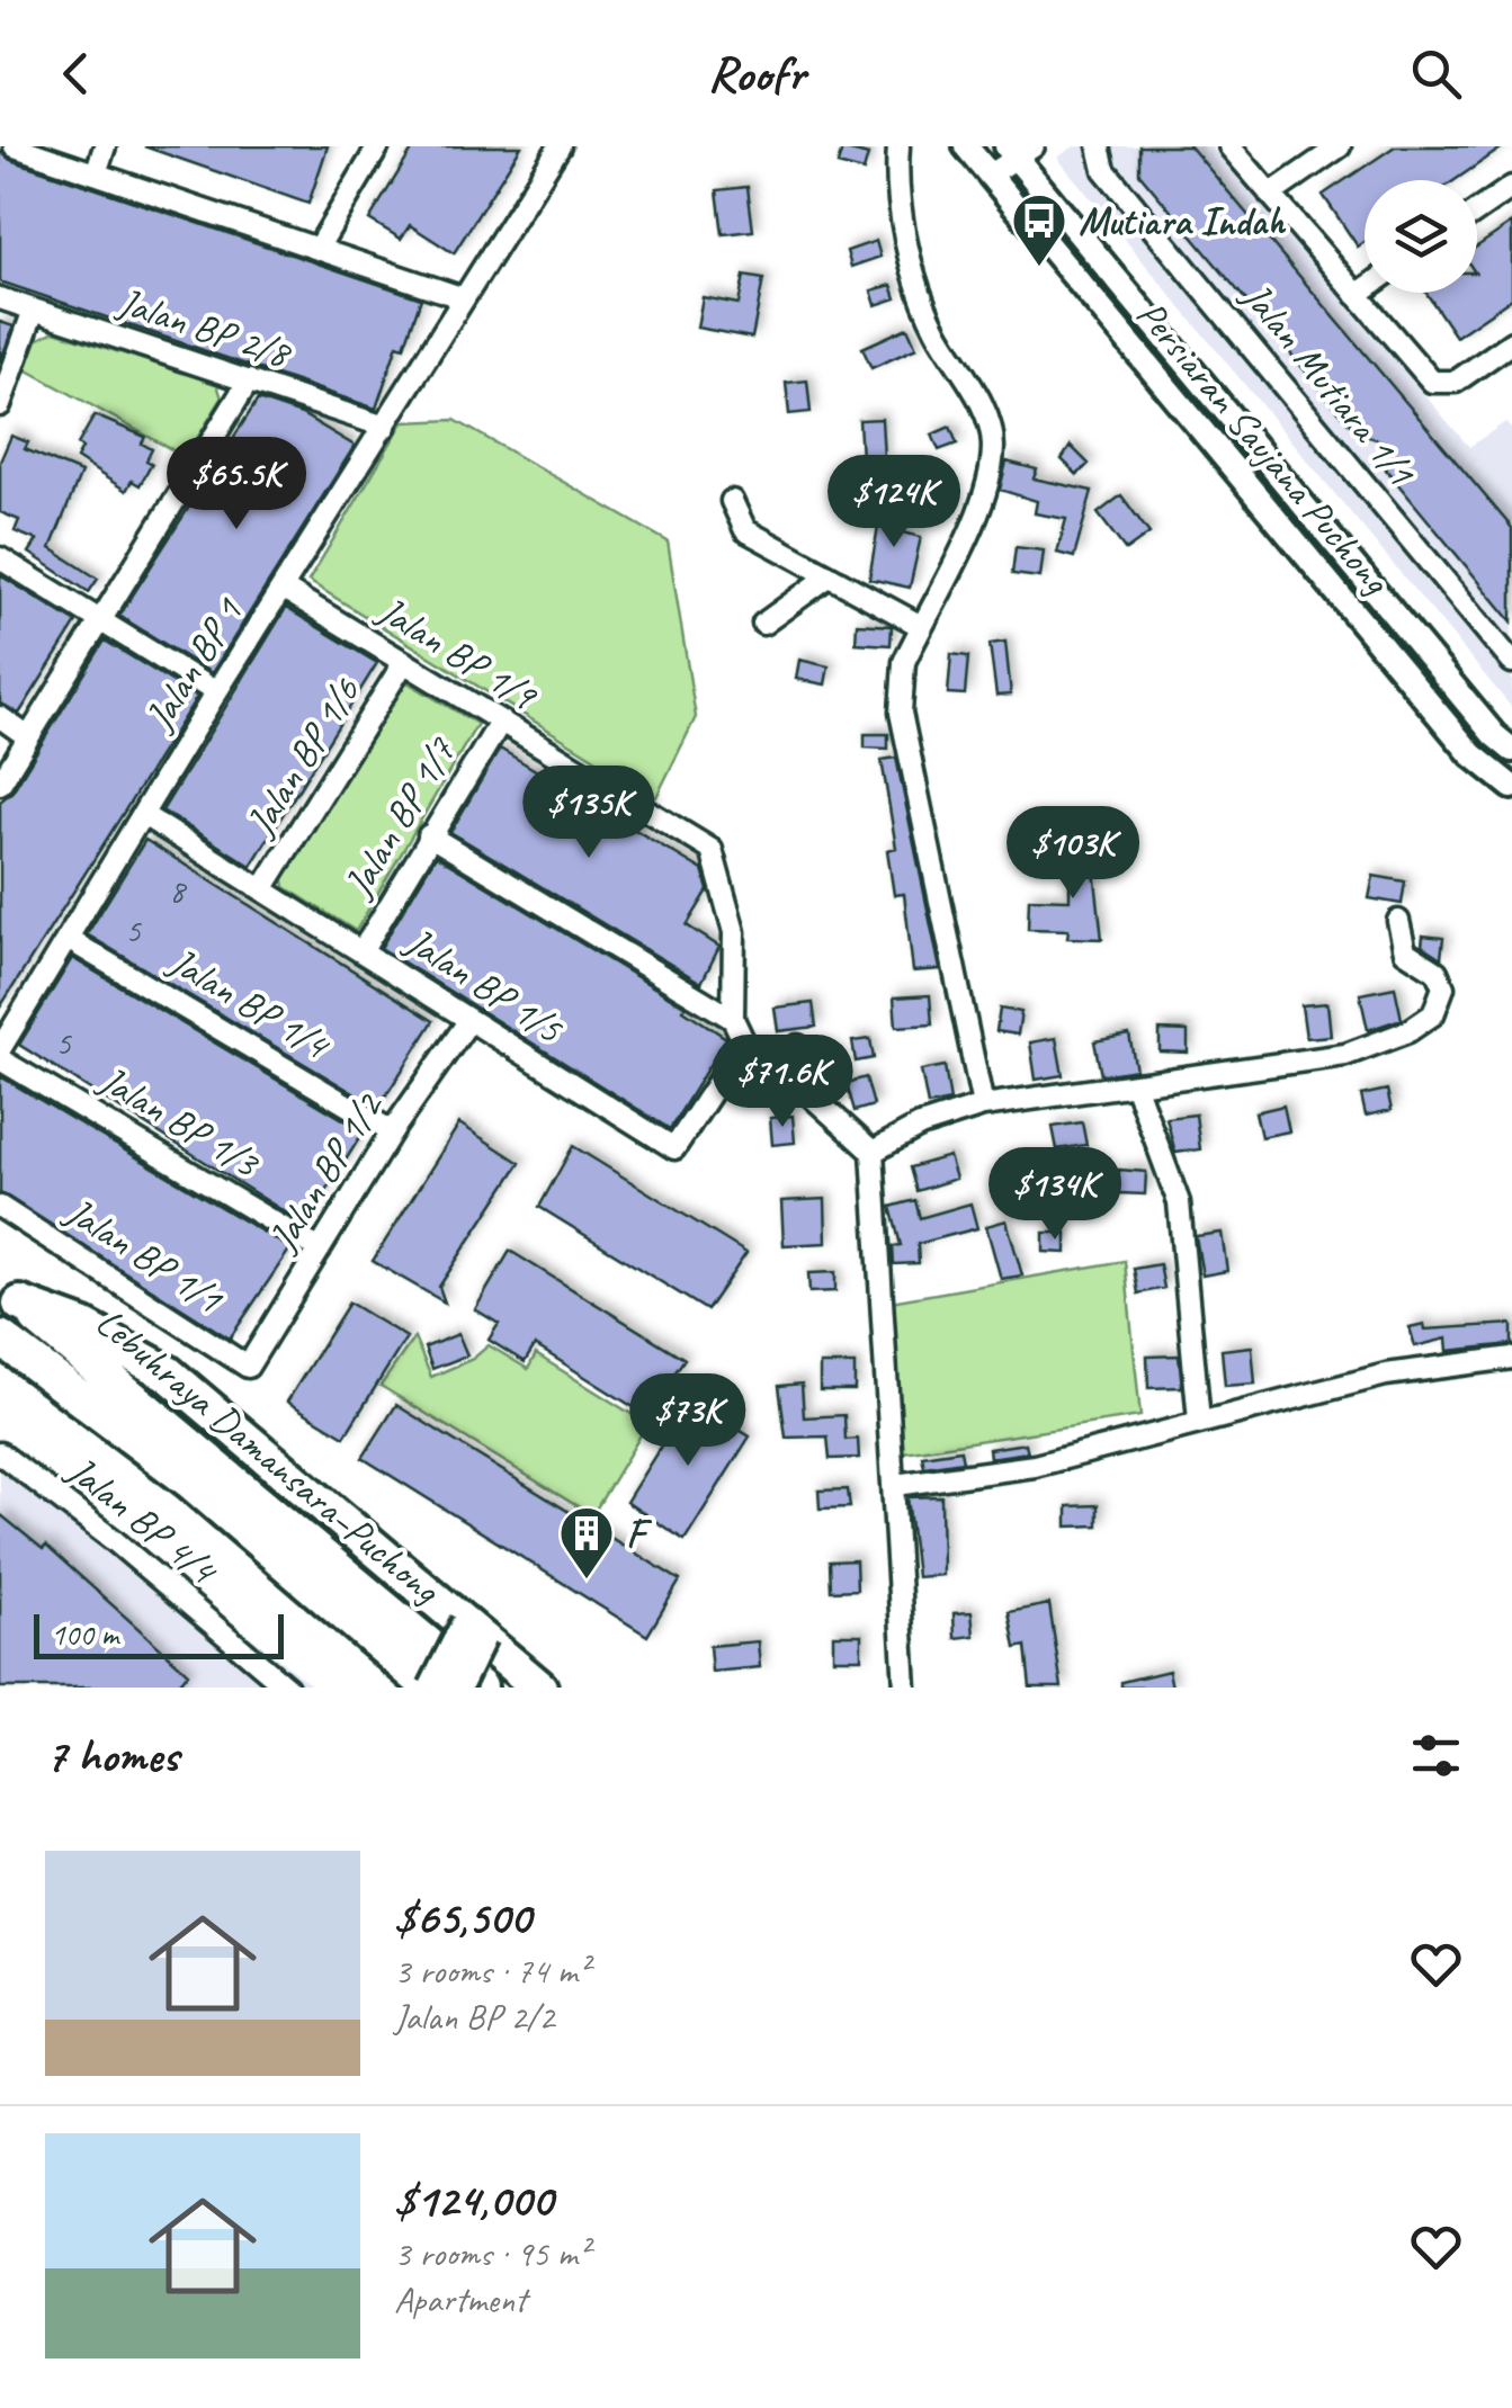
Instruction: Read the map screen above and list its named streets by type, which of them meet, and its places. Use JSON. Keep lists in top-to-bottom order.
{
  "streets": {
    "highway": ["Lebuhraya Damansara–Puchong"],
    "street": [
      "Jalan BP 2/8",
      "Jalan Mutiara 1/1",
      "Persiaran Saujana Puchong",
      "Jalan BP 1/9",
      "Jalan BP 1",
      "Jalan BP 1/6",
      "Jalan BP 1/7",
      "Jalan BP 1/5",
      "Jalan BP 1/4",
      "Jalan BP 1/3",
      "Jalan BP 1/2",
      "Jalan BP 1/1",
      "Jalan BP 4/4"
    ]
  },
  "crossings": [
    ["Jalan BP 2/8", "Jalan BP 1"],
    ["Jalan BP 1/9", "Jalan BP 1"],
    ["Jalan BP 1/9", "Jalan BP 1/6"],
    ["Jalan BP 1/9", "Jalan BP 1/7"],
    ["Jalan BP 1/9", "Jalan BP 1/5"],
    ["Jalan BP 1", "Jalan BP 1/5"],
    ["Jalan BP 1", "Jalan BP 1/4"],
    ["Jalan BP 1/6", "Jalan BP 1/5"],
    ["Jalan BP 1/7", "Jalan BP 1/5"],
    ["Jalan BP 1/5", "Jalan BP 1/2"],
    ["Jalan BP 1/4", "Jalan BP 1/2"],
    ["Jalan BP 1/3", "Jalan BP 1/2"],
    ["Jalan BP 1/2", "Jalan BP 1/1"]
  ],
  "places": {
    "bus stop": ["Mutiara Indah"],
    "building": ["F"]
  },
  "house_numbers": ["8", "5", "5"],
  "scale_bar": "100 m",
  "page": {
    "header": "Roofr",
    "price": [
      "$65.5K",
      "$124K",
      "$135K",
      "$103K",
      "$71.6K",
      "$134K",
      "$73K"
    ],
    "scale": "100 m",
    "heading": "7 homes",
    "list": [
      {
        "name": "$65,500",
        "note": "3 rooms · 74 m² · Jalan BP 2/2"
      },
      {
        "name": "$124,000",
        "note": "3 rooms · 95 m² · Apartment"
      }
    ]
  }
}
